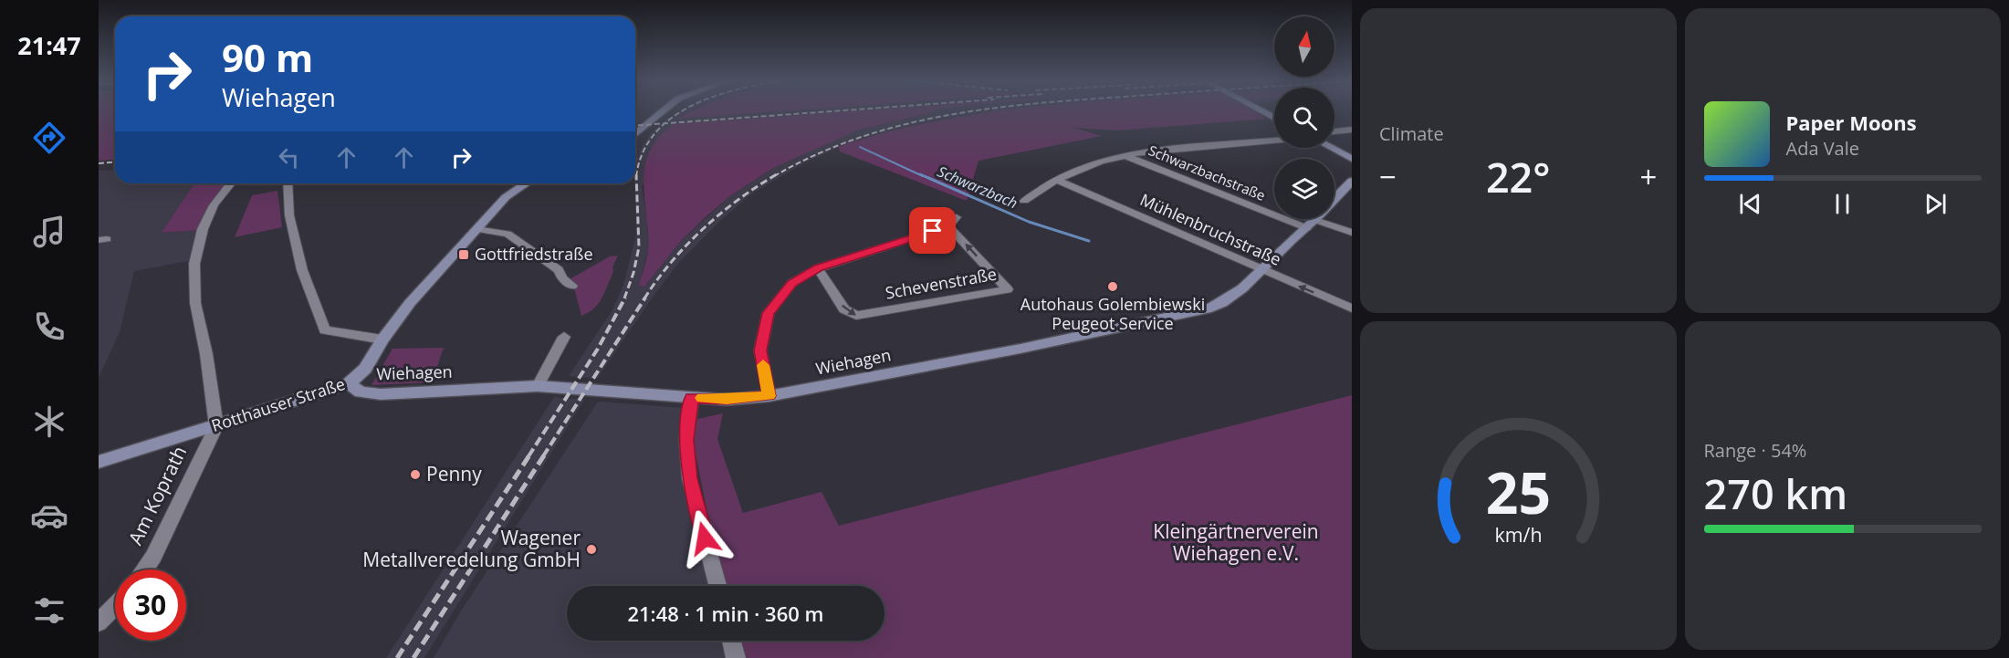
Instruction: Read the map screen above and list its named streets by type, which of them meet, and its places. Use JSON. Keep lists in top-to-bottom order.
{
  "streets": {
    "main road": ["Wiehagen", "Rotthauser Straße"],
    "street": [
      "Schwarzbachstraße",
      "Mühlenbruchstraße",
      "Schevenstraße",
      "Am Koprath"
    ]
  },
  "crossings": [
    ["Schwarzbachstraße", "Wiehagen"],
    ["Mühlenbruchstraße", "Wiehagen"],
    ["Wiehagen", "Rotthauser Straße"],
    ["Rotthauser Straße", "Am Koprath"]
  ],
  "water": ["Schwarzbach"],
  "parks": ["Kleingärtnerverein Wiehagen e.V."],
  "places": {
    "transit": ["Gottfriedstraße"],
    "other": ["Autohaus Golembiewski Peugeot Service", "Penny", "Wagener Metallveredelung GmbH"]
  },
  "north": "top",
  "page": {
    "tabs": "21:47",
    "tile": [
      "Climate",
      ["Range · 54%", "270 km"]
    ],
    "turn": ["90 m", "Wiehagen"],
    "song": ["Paper Moons", "Ada Vale"],
    "heat": ["−", "22°", "+"],
    "limit": "30",
    "trip": "21:48 · 1 min · 360 m",
    "gauge": ["25", "km/h"]
  }
}
